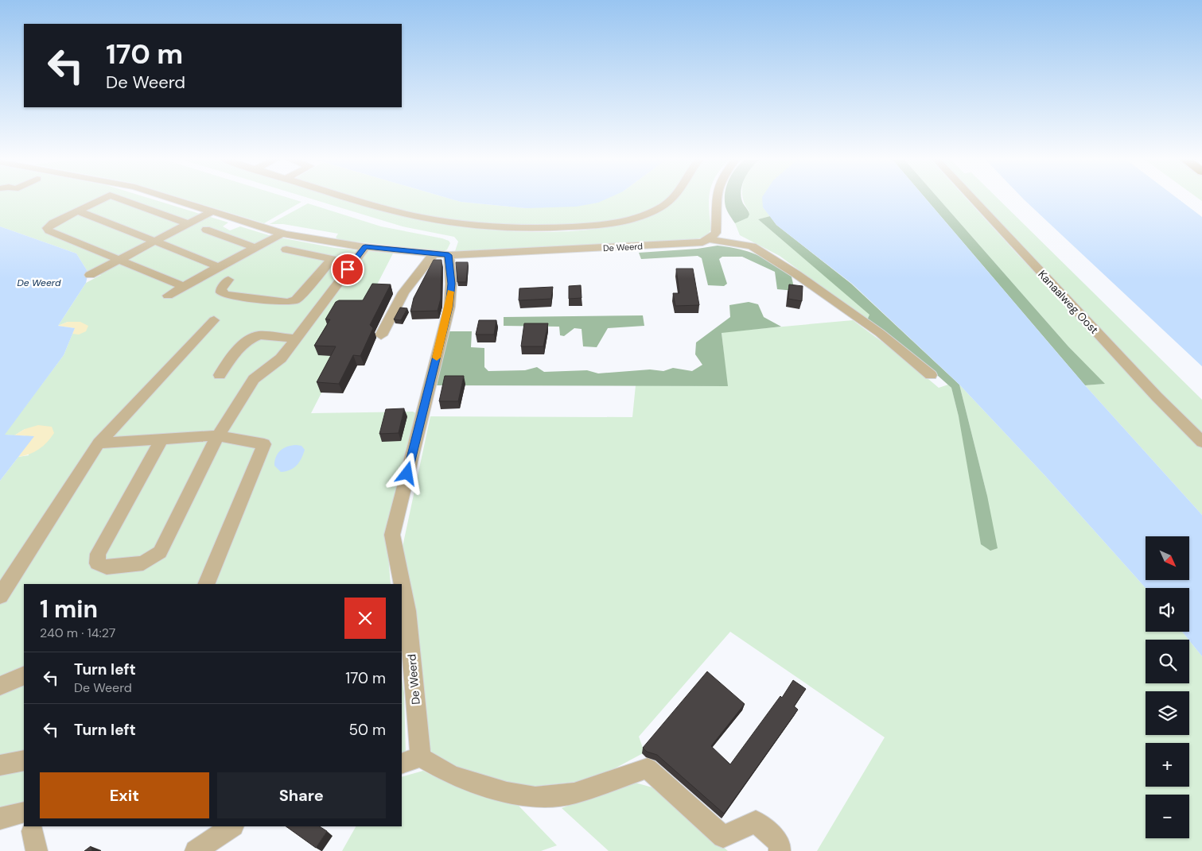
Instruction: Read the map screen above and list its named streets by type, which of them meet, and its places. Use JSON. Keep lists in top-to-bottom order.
{
  "streets": {
    "street": ["De Weerd", "Kanaalweg Oost"]
  },
  "water": ["De Weerd"],
  "north": "bottom right",
  "page": {
    "turn": ["170 m", "De Weerd"],
    "map_buttons": ["+", "−"],
    "heading": ["1 min", "240 m · 14:27"],
    "list": [
      {
        "name": "Turn left",
        "note": "De Weerd",
        "value": "170 m"
      },
      {
        "name": "Turn left",
        "value": "50 m"
      }
    ],
    "buttons": ["Exit", "Share"]
  }
}
